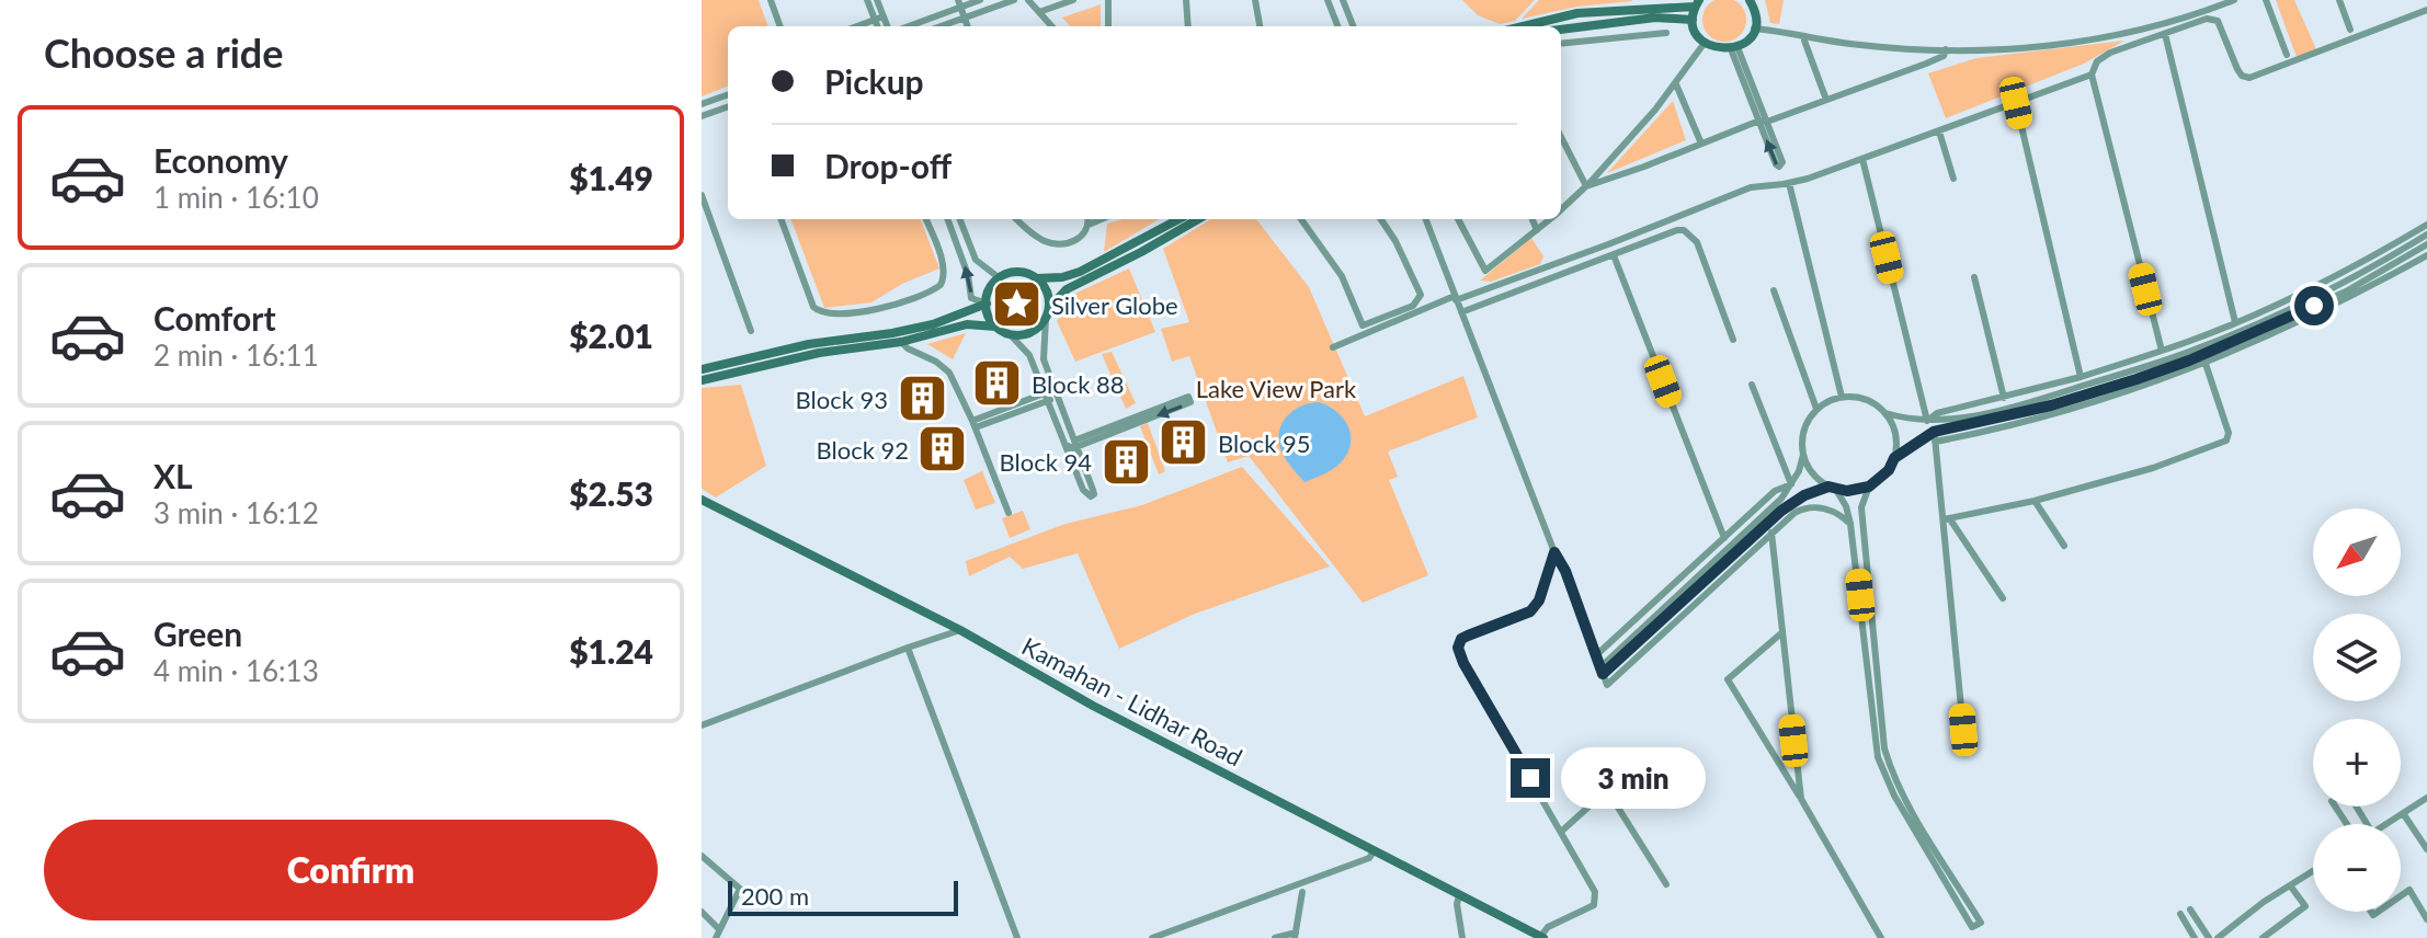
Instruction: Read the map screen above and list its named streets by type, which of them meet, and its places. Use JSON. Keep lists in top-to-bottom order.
{
  "streets": {
    "street": ["Kamahan - Lidhar Road"]
  },
  "parks": ["Lake View Park"],
  "places": {
    "place": ["Silver Globe"],
    "building": [
      "Block 88",
      "Block 93",
      "Block 95",
      "Block 92",
      "Block 94"
    ]
  },
  "scale_bar": "200 m",
  "north": "bottom left",
  "page": {
    "heading": "Choose a ride",
    "banner": ["Pickup", "Drop-off"],
    "list": [
      {
        "name": "Economy",
        "note": "1 min · 16:10",
        "value": "$1.49"
      },
      {
        "name": "Comfort",
        "note": "2 min · 16:11",
        "value": "$2.01"
      },
      {
        "name": "XL",
        "note": "3 min · 16:12",
        "value": "$2.53"
      },
      {
        "name": "Green",
        "note": "4 min · 16:13",
        "value": "$1.24"
      }
    ],
    "map_buttons": ["+", "−"],
    "bubble": "3 min",
    "buttons": "Confirm",
    "scale": "200 m"
  }
}
